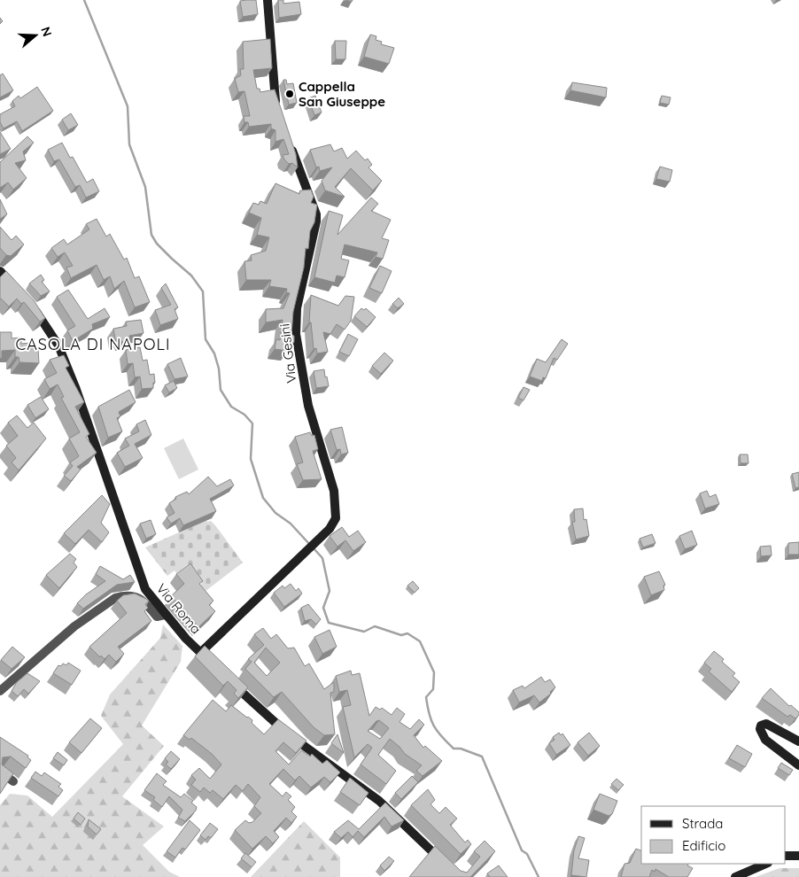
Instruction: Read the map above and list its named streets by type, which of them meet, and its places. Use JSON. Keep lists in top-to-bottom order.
{
  "streets": {
    "street": ["Via Gesini", "Via Roma"]
  },
  "crossings": [
    ["Via Gesini", "Via Roma"]
  ],
  "districts": ["CASOLA DI NAPOLI"],
  "places": ["Cappella San Giuseppe"],
  "legend": ["Strada", "Edificio"],
  "north": "right"
}
